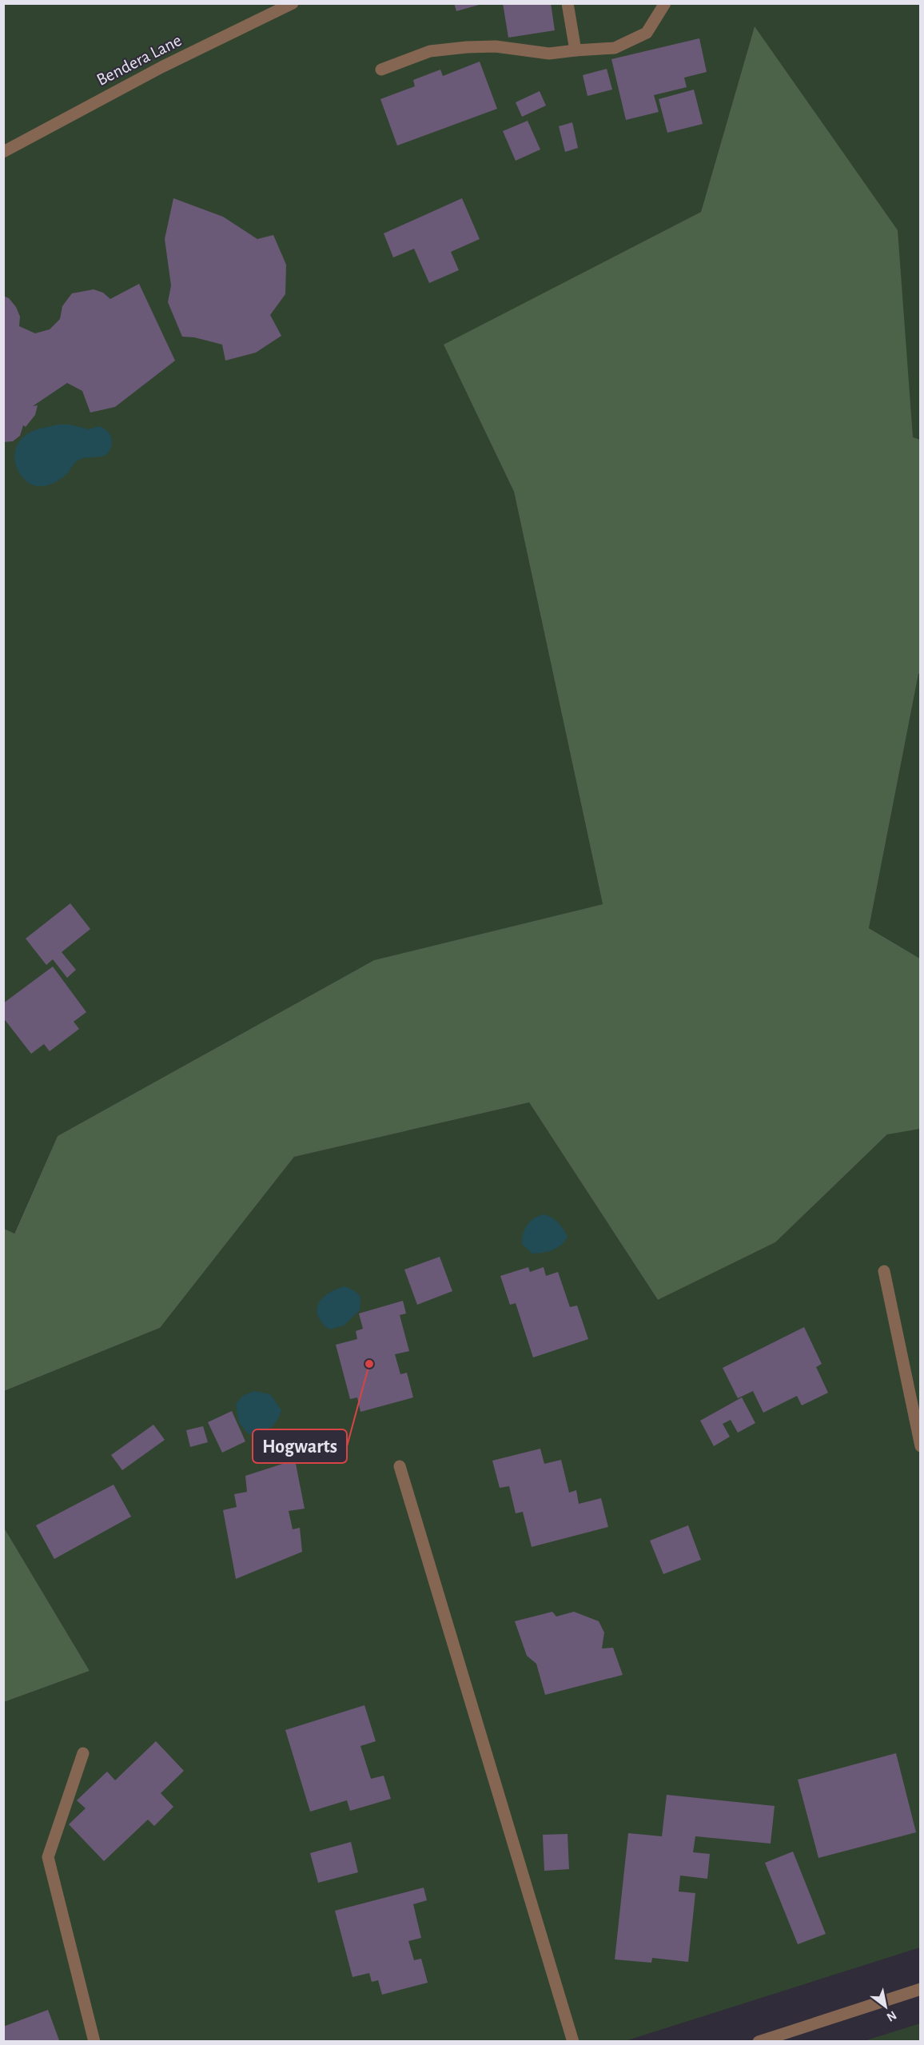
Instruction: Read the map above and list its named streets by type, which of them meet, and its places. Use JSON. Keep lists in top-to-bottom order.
{
  "streets": {
    "street": ["Bendera Lane"]
  },
  "places": ["Hogwarts"],
  "north": "bottom right"
}
